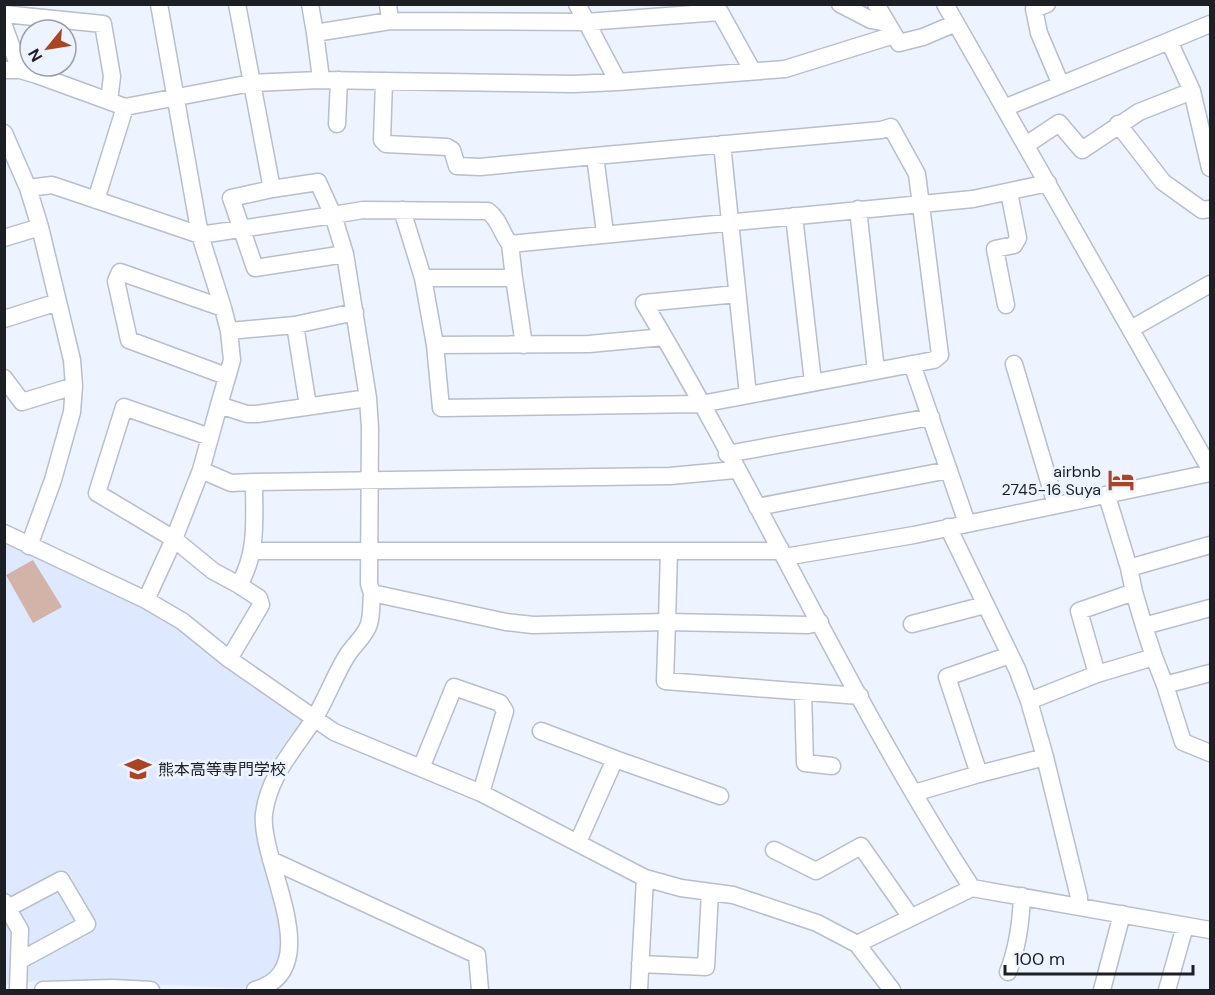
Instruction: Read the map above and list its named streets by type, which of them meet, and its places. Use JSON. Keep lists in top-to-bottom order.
{
  "places": {
    "hotel": ["airbnb 2745-16 Suya"],
    "school or university": ["熊本高等専門学校"]
  },
  "scale_bar": "100 m",
  "north": "bottom left"
}
